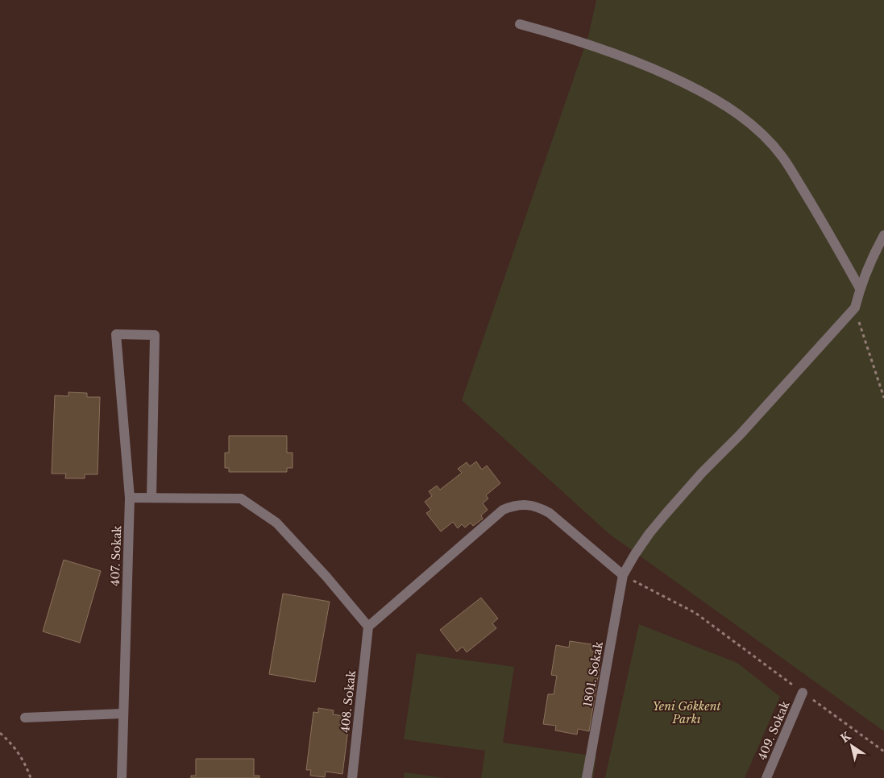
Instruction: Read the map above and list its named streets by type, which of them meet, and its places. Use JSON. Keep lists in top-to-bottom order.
{
  "streets": {
    "street": [
      "407. Sokak",
      "1801. Sokak",
      "408. Sokak",
      "409. Sokak"
    ]
  },
  "parks": ["Yeni Gökkent Parkı"],
  "north": "top left"
}
